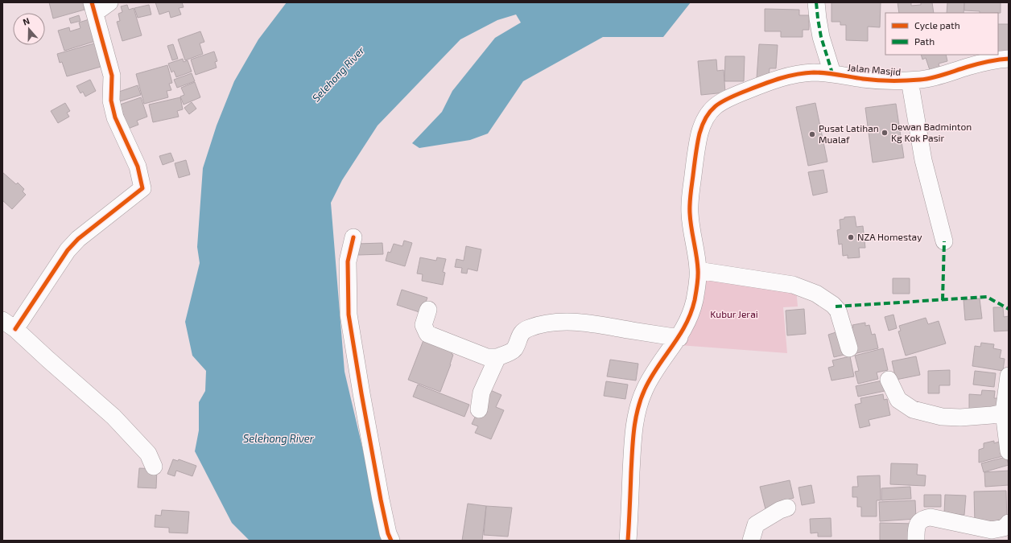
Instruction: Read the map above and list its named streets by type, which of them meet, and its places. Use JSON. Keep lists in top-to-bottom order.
{
  "streets": {
    "street": ["Jalan Masjid"]
  },
  "water": ["Selehong River"],
  "parks": ["Kubur Jerai"],
  "places": ["Dewan Badminton Kg Kok Pasir", "Pusat Latihan Mualaf", "NZA Homestay"],
  "legend": ["Cycle path", "Path"],
  "north": "top"
}
